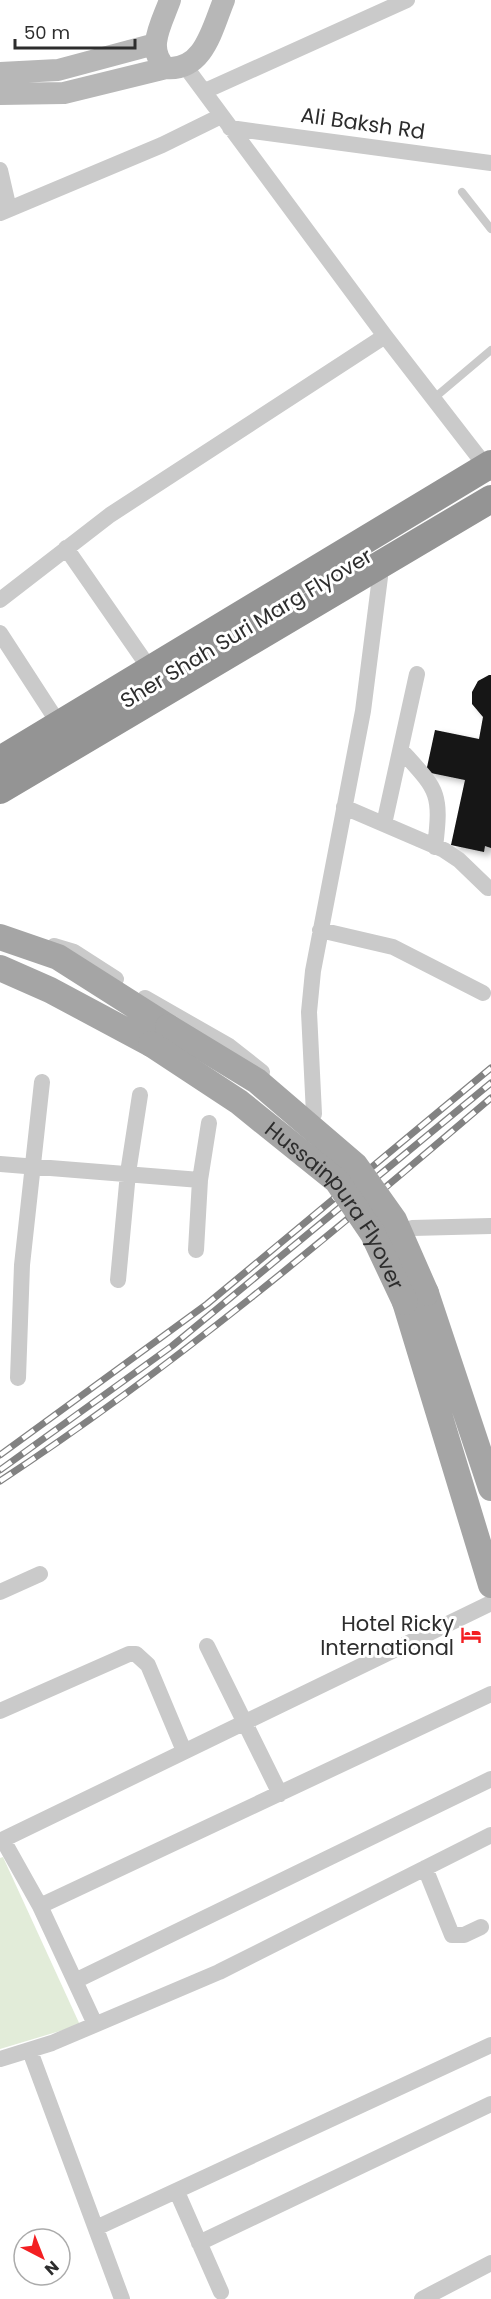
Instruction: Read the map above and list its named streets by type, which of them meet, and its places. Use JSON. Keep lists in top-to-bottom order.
{
  "streets": {
    "highway": ["Sher Shah Suri Marg Flyover"],
    "main road": ["Hussainpura Flyover"],
    "street": ["Ali Baksh Rd"]
  },
  "places": {
    "hotel": ["Hotel Ricky International"]
  },
  "scale_bar": "50 m",
  "north": "bottom right"
}
